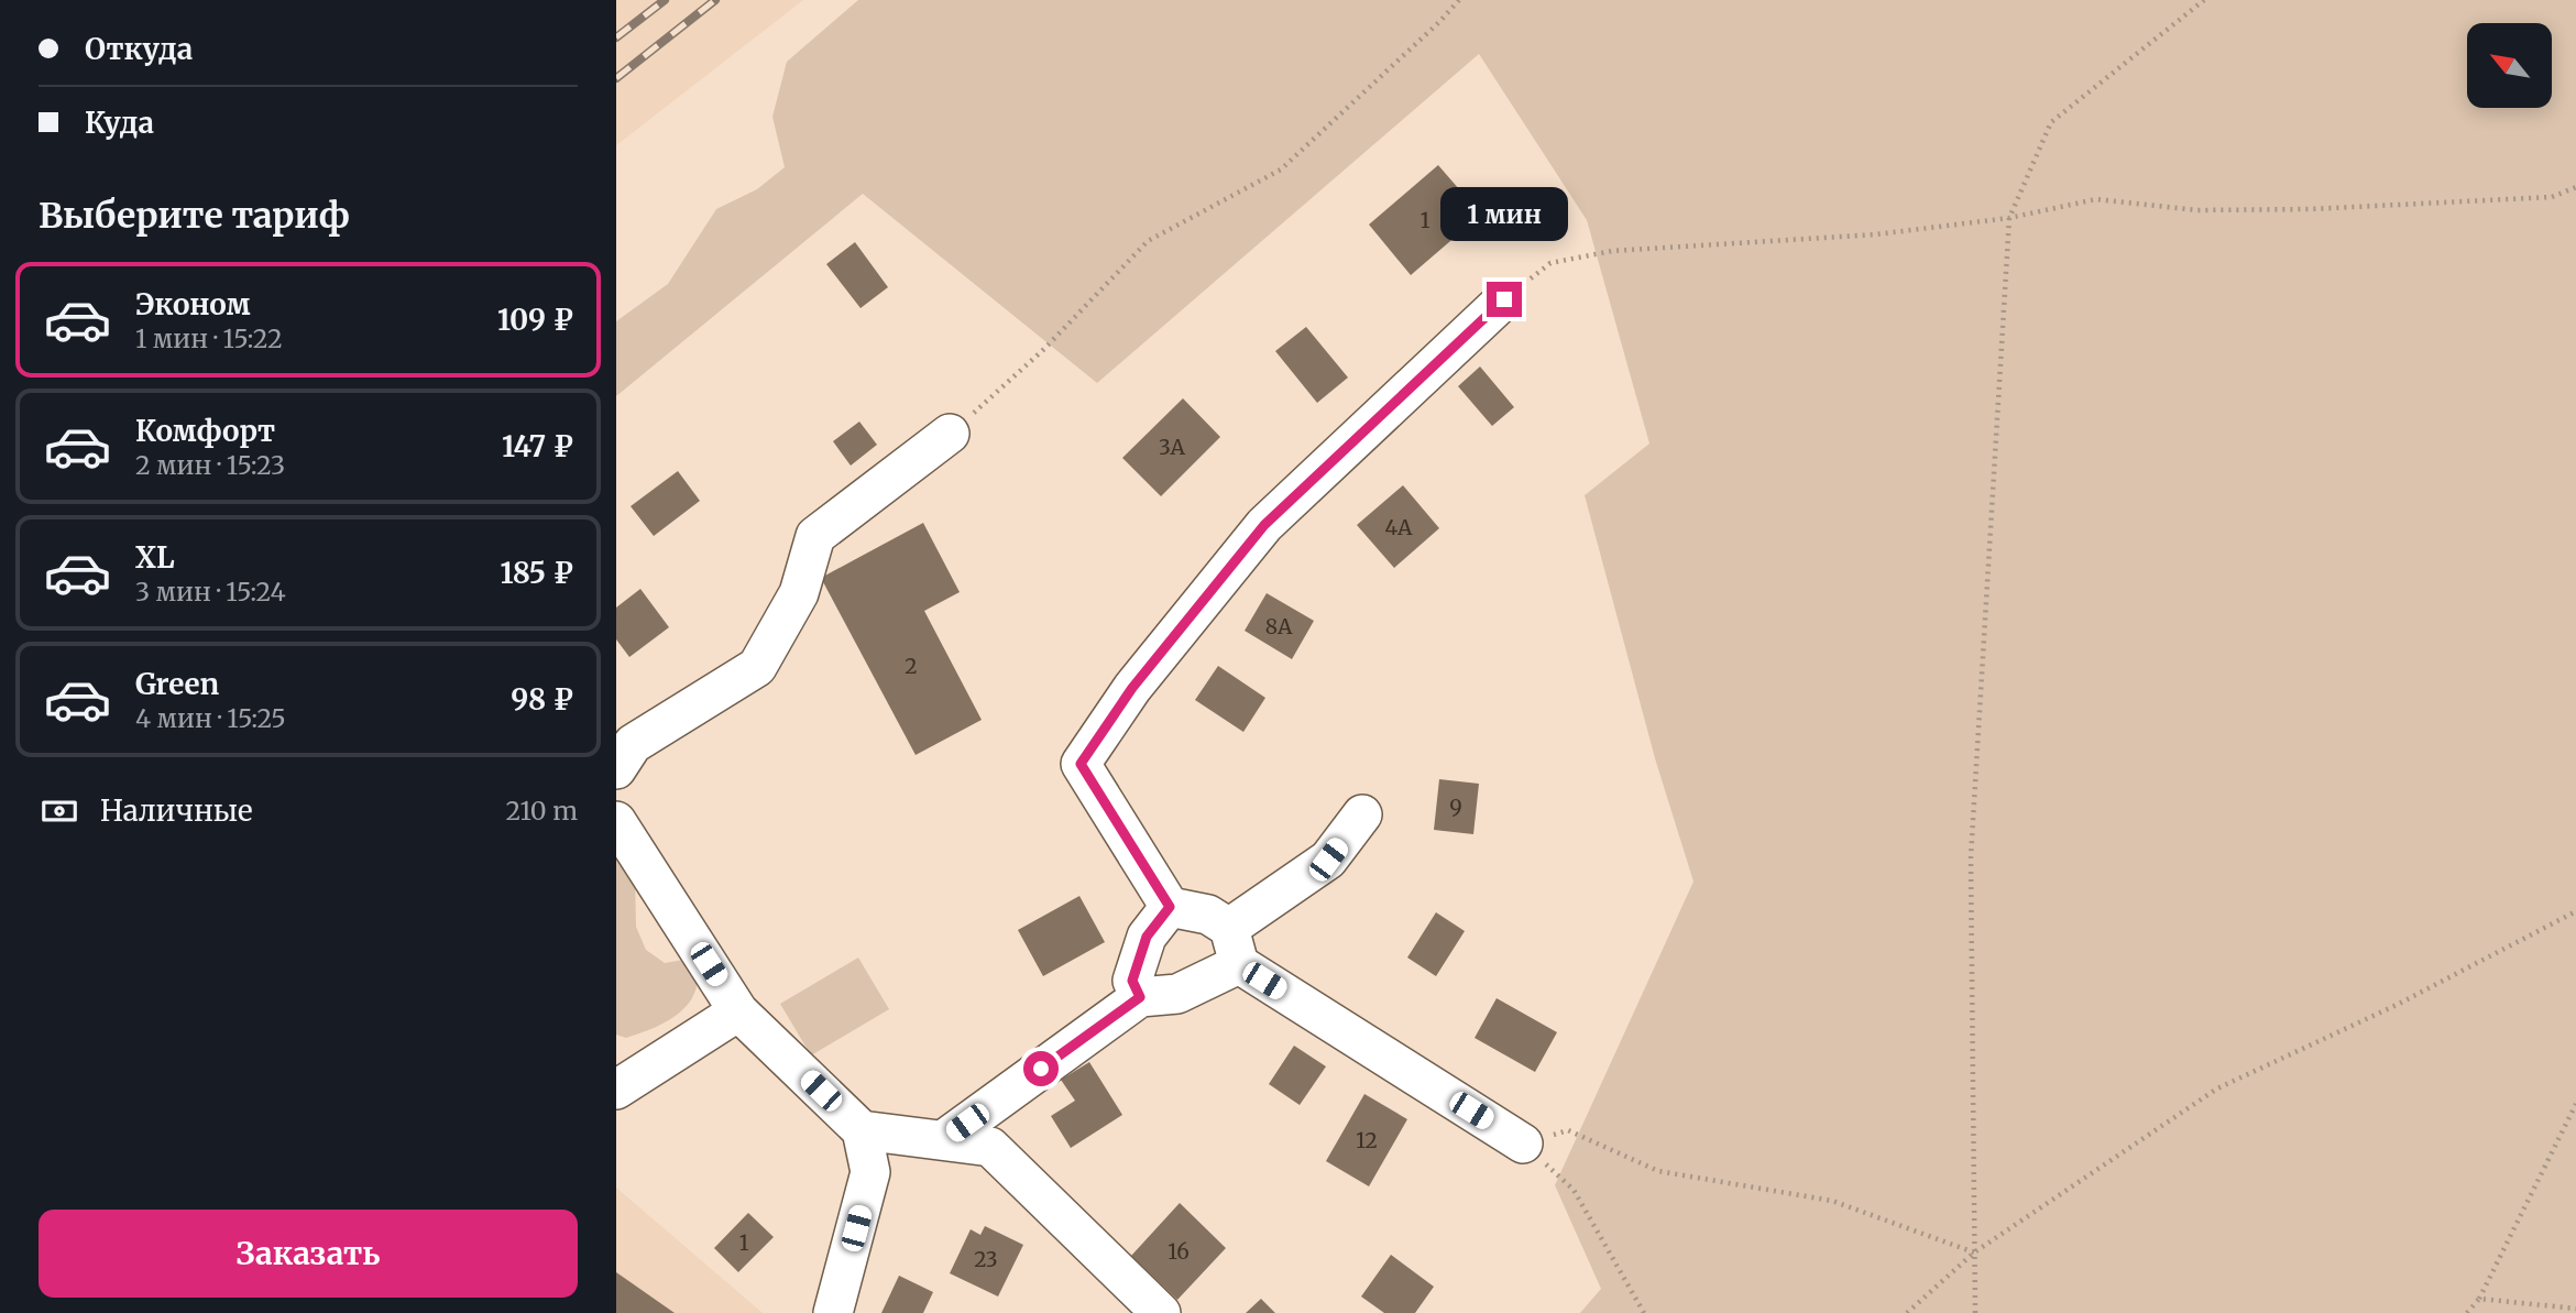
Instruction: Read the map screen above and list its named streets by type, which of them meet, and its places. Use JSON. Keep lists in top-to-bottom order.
{
  "house_numbers": [
    "1",
    "3А",
    "4А",
    "8А",
    "2",
    "9",
    "12",
    "1",
    "16",
    "23"
  ],
  "north": "top left",
  "page": {
    "banner": ["Откуда", "Куда"],
    "heading": "Выберите тариф",
    "bubble": "1 мин",
    "list": [
      {
        "name": "Эконом",
        "note": "1 мин · 15:22",
        "value": "109 ₽"
      },
      {
        "name": "Комфорт",
        "note": "2 мин · 15:23",
        "value": "147 ₽"
      },
      {
        "name": "XL",
        "note": "3 мин · 15:24",
        "value": "185 ₽"
      },
      {
        "name": "Green",
        "note": "4 мин · 15:25",
        "value": "98 ₽"
      }
    ],
    "pay": ["Наличные", "210 m"],
    "buttons": "Заказать"
  }
}
